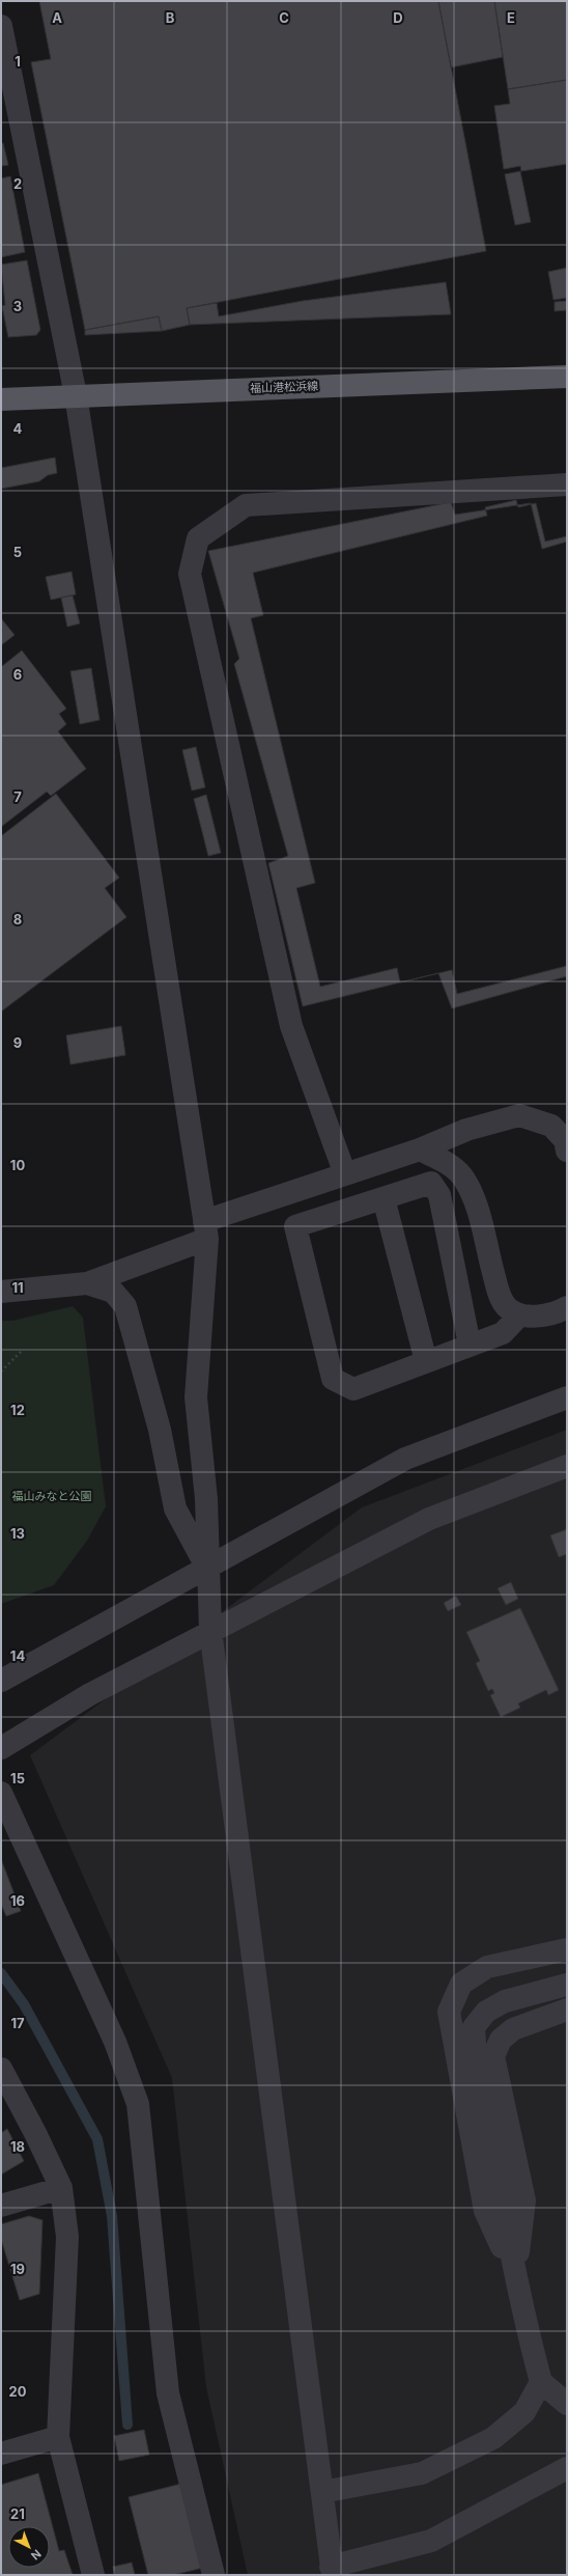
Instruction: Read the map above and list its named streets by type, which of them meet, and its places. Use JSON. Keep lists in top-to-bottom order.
{
  "streets": {
    "main road": ["福山港松浜線"]
  },
  "parks": ["福山みなと公園"],
  "north": "bottom right",
  "grid": {
    "columns": [
      "A",
      "B",
      "C",
      "D",
      "E"
    ],
    "rows": [
      "1",
      "2",
      "3",
      "4",
      "5",
      "6",
      "7",
      "8",
      "9",
      "10",
      "11",
      "12",
      "13",
      "14",
      "15",
      "16",
      "17",
      "18",
      "19",
      "20",
      "21"
    ]
  }
}
